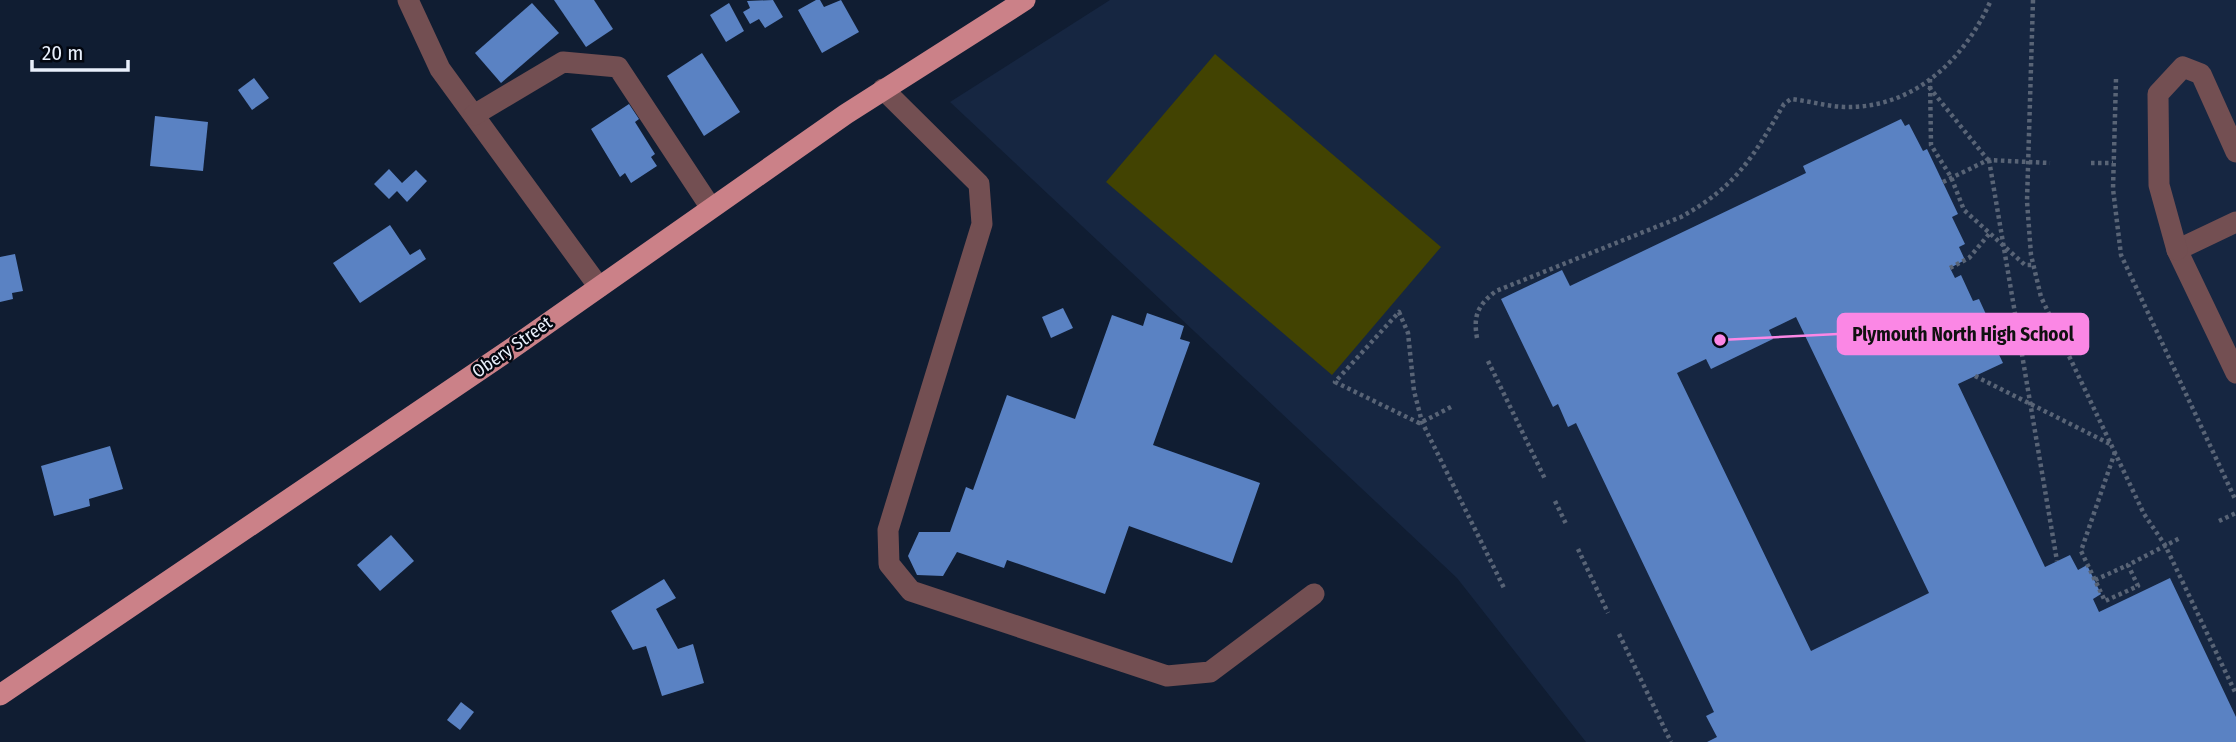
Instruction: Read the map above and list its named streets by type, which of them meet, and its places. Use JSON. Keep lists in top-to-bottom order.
{
  "streets": {
    "main road": ["Obery Street"]
  },
  "places": ["Plymouth North High School"],
  "scale_bar": "20 m"
}
